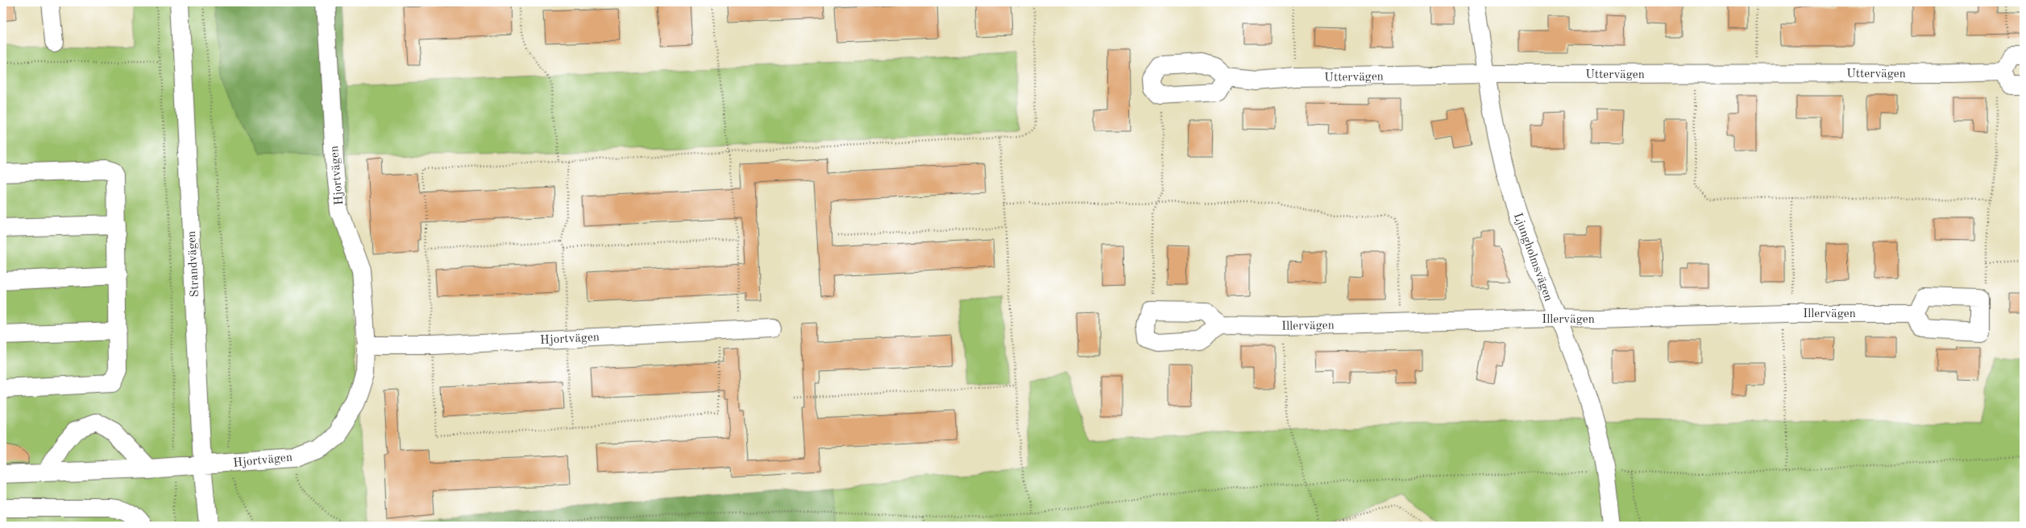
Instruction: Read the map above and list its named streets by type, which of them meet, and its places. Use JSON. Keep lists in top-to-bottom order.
{
  "streets": {
    "street": [
      "Uttervägen",
      "Hjortvägen",
      "Ljungholmsvägen",
      "Strandvägen",
      "Illervägen"
    ]
  },
  "crossings": [
    ["Uttervägen", "Ljungholmsvägen"],
    ["Hjortvägen", "Strandvägen"],
    ["Ljungholmsvägen", "Illervägen"]
  ]
}
